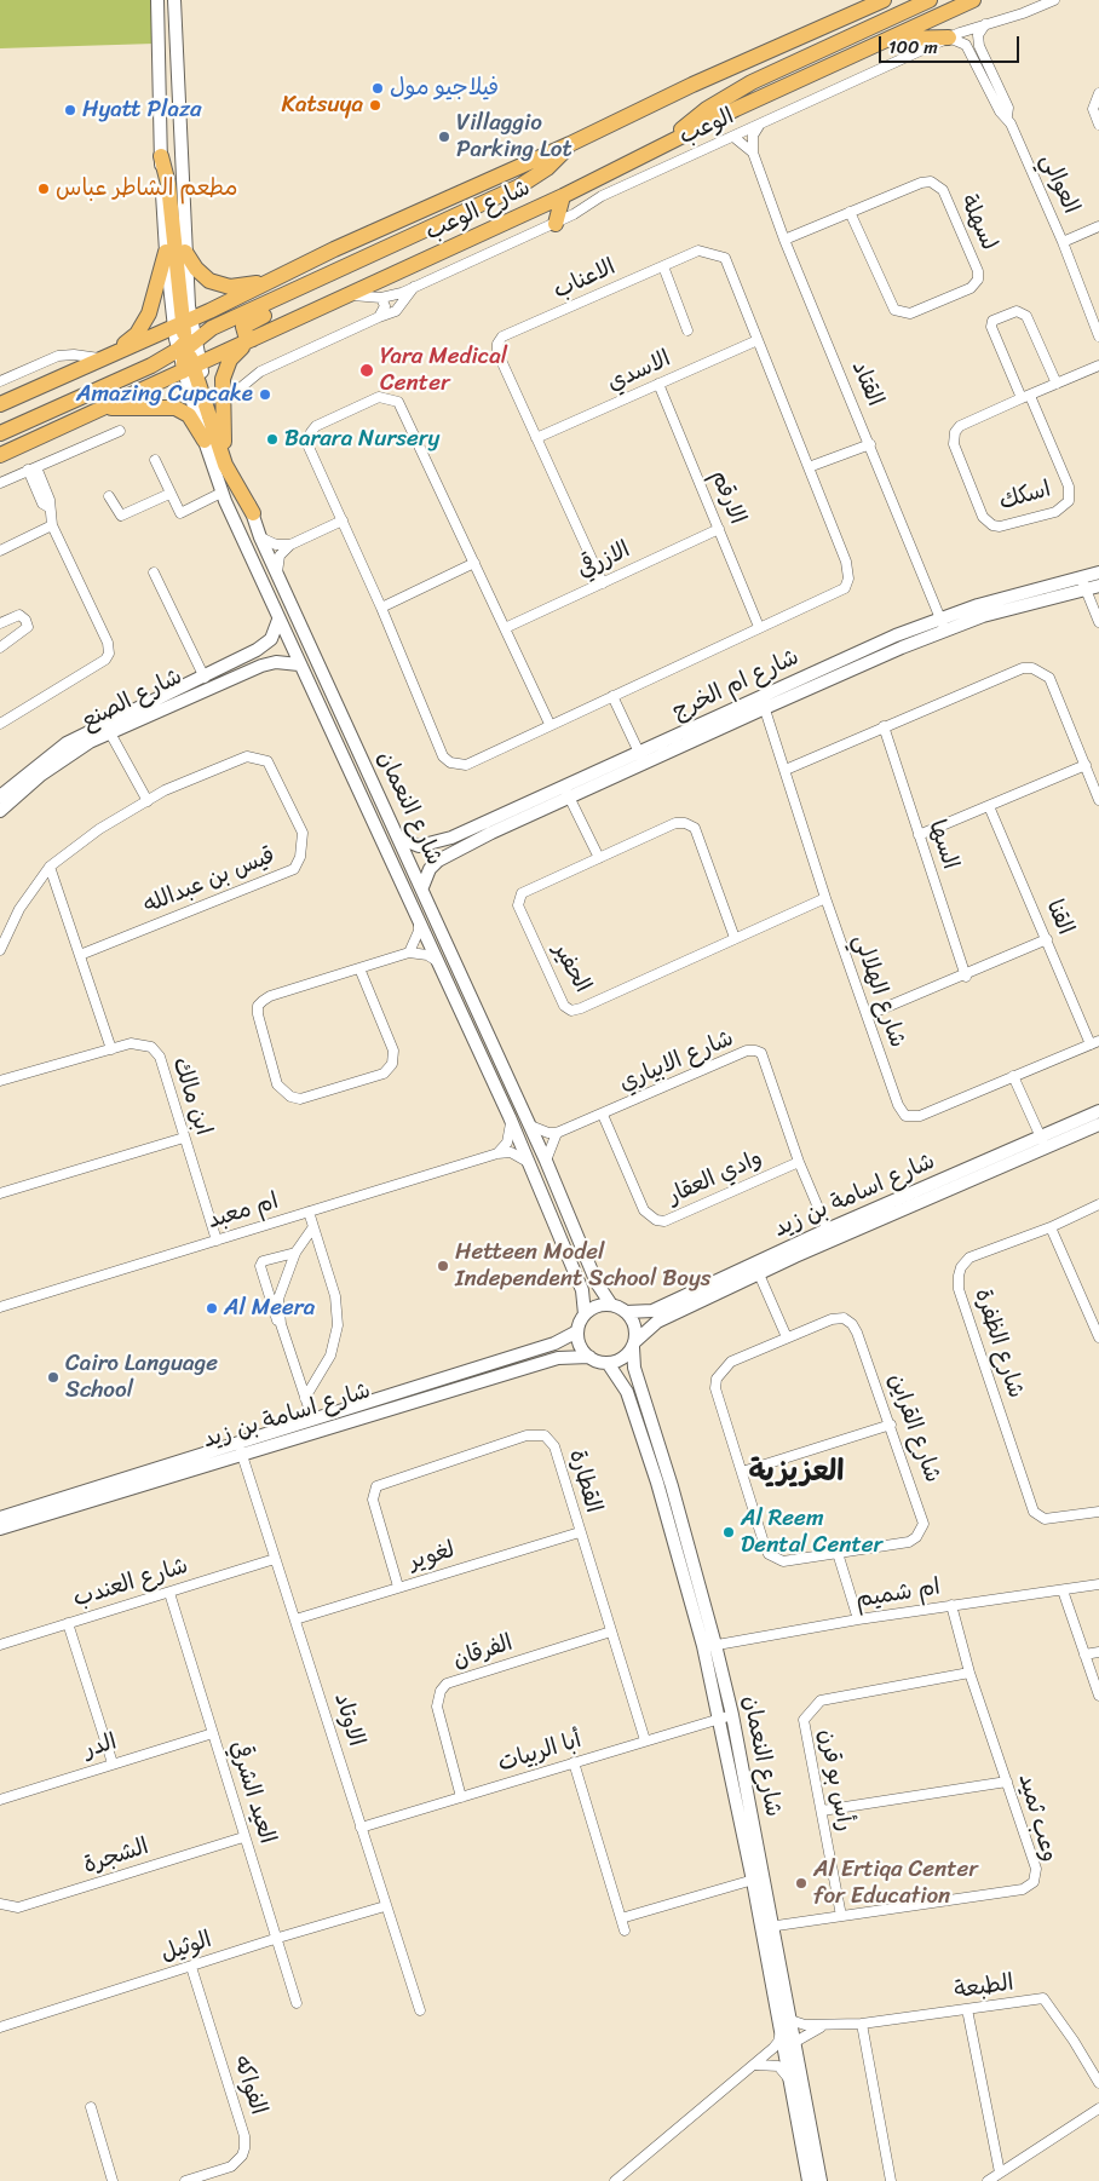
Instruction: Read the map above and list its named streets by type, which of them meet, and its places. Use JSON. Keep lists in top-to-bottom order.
{
  "streets": {
    "main road": ["شارع الوعب"],
    "street": [
      "الوعب",
      "العوالي",
      "لسهلة",
      "الاعناب",
      "الاسدي",
      "القتاد",
      "اسكك",
      "الارقم",
      "الازرقي",
      "شارع ام الخرج",
      "شارع الصنع",
      "شارع النعمان",
      "السها",
      "قيس بن عبدالله",
      "القنا",
      "الحفير",
      "شارع الهلالي",
      "شارع الابياري",
      "ابن مالك",
      "وادي العقار",
      "شارع اسامة بن زيد",
      "ام معبد",
      "شارع الظفرة",
      "شارع القراين",
      "القطارة",
      "لغوير",
      "شارع العندب",
      "ام شميم",
      "الفرقان",
      "الاوتاد",
      "الدر",
      "أبا الربيات",
      "رأس بو قرن",
      "العيد الشرقي",
      "وعب ثميد",
      "الشجرة",
      "الوثيل",
      "الطبعة",
      "الفواكه"
    ]
  },
  "crossings": [
    ["الوعب", "العوالي"],
    ["الوعب", "شارع الوعب"],
    ["شارع الوعب", "شارع النعمان"],
    ["لسهلة", "القتاد"],
    ["الاعناب", "الاسدي"],
    ["الاعناب", "الارقم"],
    ["الاعناب", "الازرقي"],
    ["الاسدي", "الارقم"],
    ["القتاد", "شارع ام الخرج"],
    ["الارقم", "الازرقي"],
    ["شارع ام الخرج", "شارع النعمان"],
    ["شارع ام الخرج", "شارع الهلالي"],
    ["شارع الصنع", "شارع النعمان"],
    ["شارع النعمان", "شارع اسامة بن زيد"],
    ["شارع النعمان", "ام شميم"],
    ["شارع النعمان", "أبا الربيات"],
    ["شارع النعمان", "وعب ثميد"],
    ["شارع النعمان", "الطبعة"],
    ["القنا", "شارع الهلالي"],
    ["الحفير", "شارع الهلالي"],
    ["شارع الابياري", "وادي العقار"],
    ["شارع الابياري", "شارع اسامة بن زيد"],
    ["ابن مالك", "ام معبد"],
    ["شارع اسامة بن زيد", "الاوتاد"],
    ["القطارة", "لغوير"],
    ["القطارة", "الفرقان"],
    ["القطارة", "أبا الربيات"],
    ["لغوير", "الاوتاد"],
    ["شارع العندب", "الاوتاد"],
    ["شارع العندب", "العيد الشرقي"],
    ["ام شميم", "وعب ثميد"],
    ["الفرقان", "أبا الربيات"],
    ["الاوتاد", "أبا الربيات"],
    ["الاوتاد", "الوثيل"],
    ["الدر", "العيد الشرقي"],
    ["رأس بو قرن", "وعب ثميد"],
    ["العيد الشرقي", "الشجرة"],
    ["العيد الشرقي", "الوثيل"],
    ["الوثيل", "الفواكه"]
  ],
  "districts": ["العزيزية"],
  "places": [
    "فيلاجيو مول",
    "Katsuya",
    "Hyatt Plaza",
    "Villaggio Parking Lot",
    "مطعم الشاطر عباس",
    "Yara Medical Center",
    "Amazing Cupcake",
    "Barara Nursery",
    "Hetteen Model Independent School Boys",
    "Al Meera",
    "Cairo Language School",
    "Al Reem Dental Center",
    "Al Ertiqa Center for Education"
  ],
  "scale_bar": "100 m"
}
